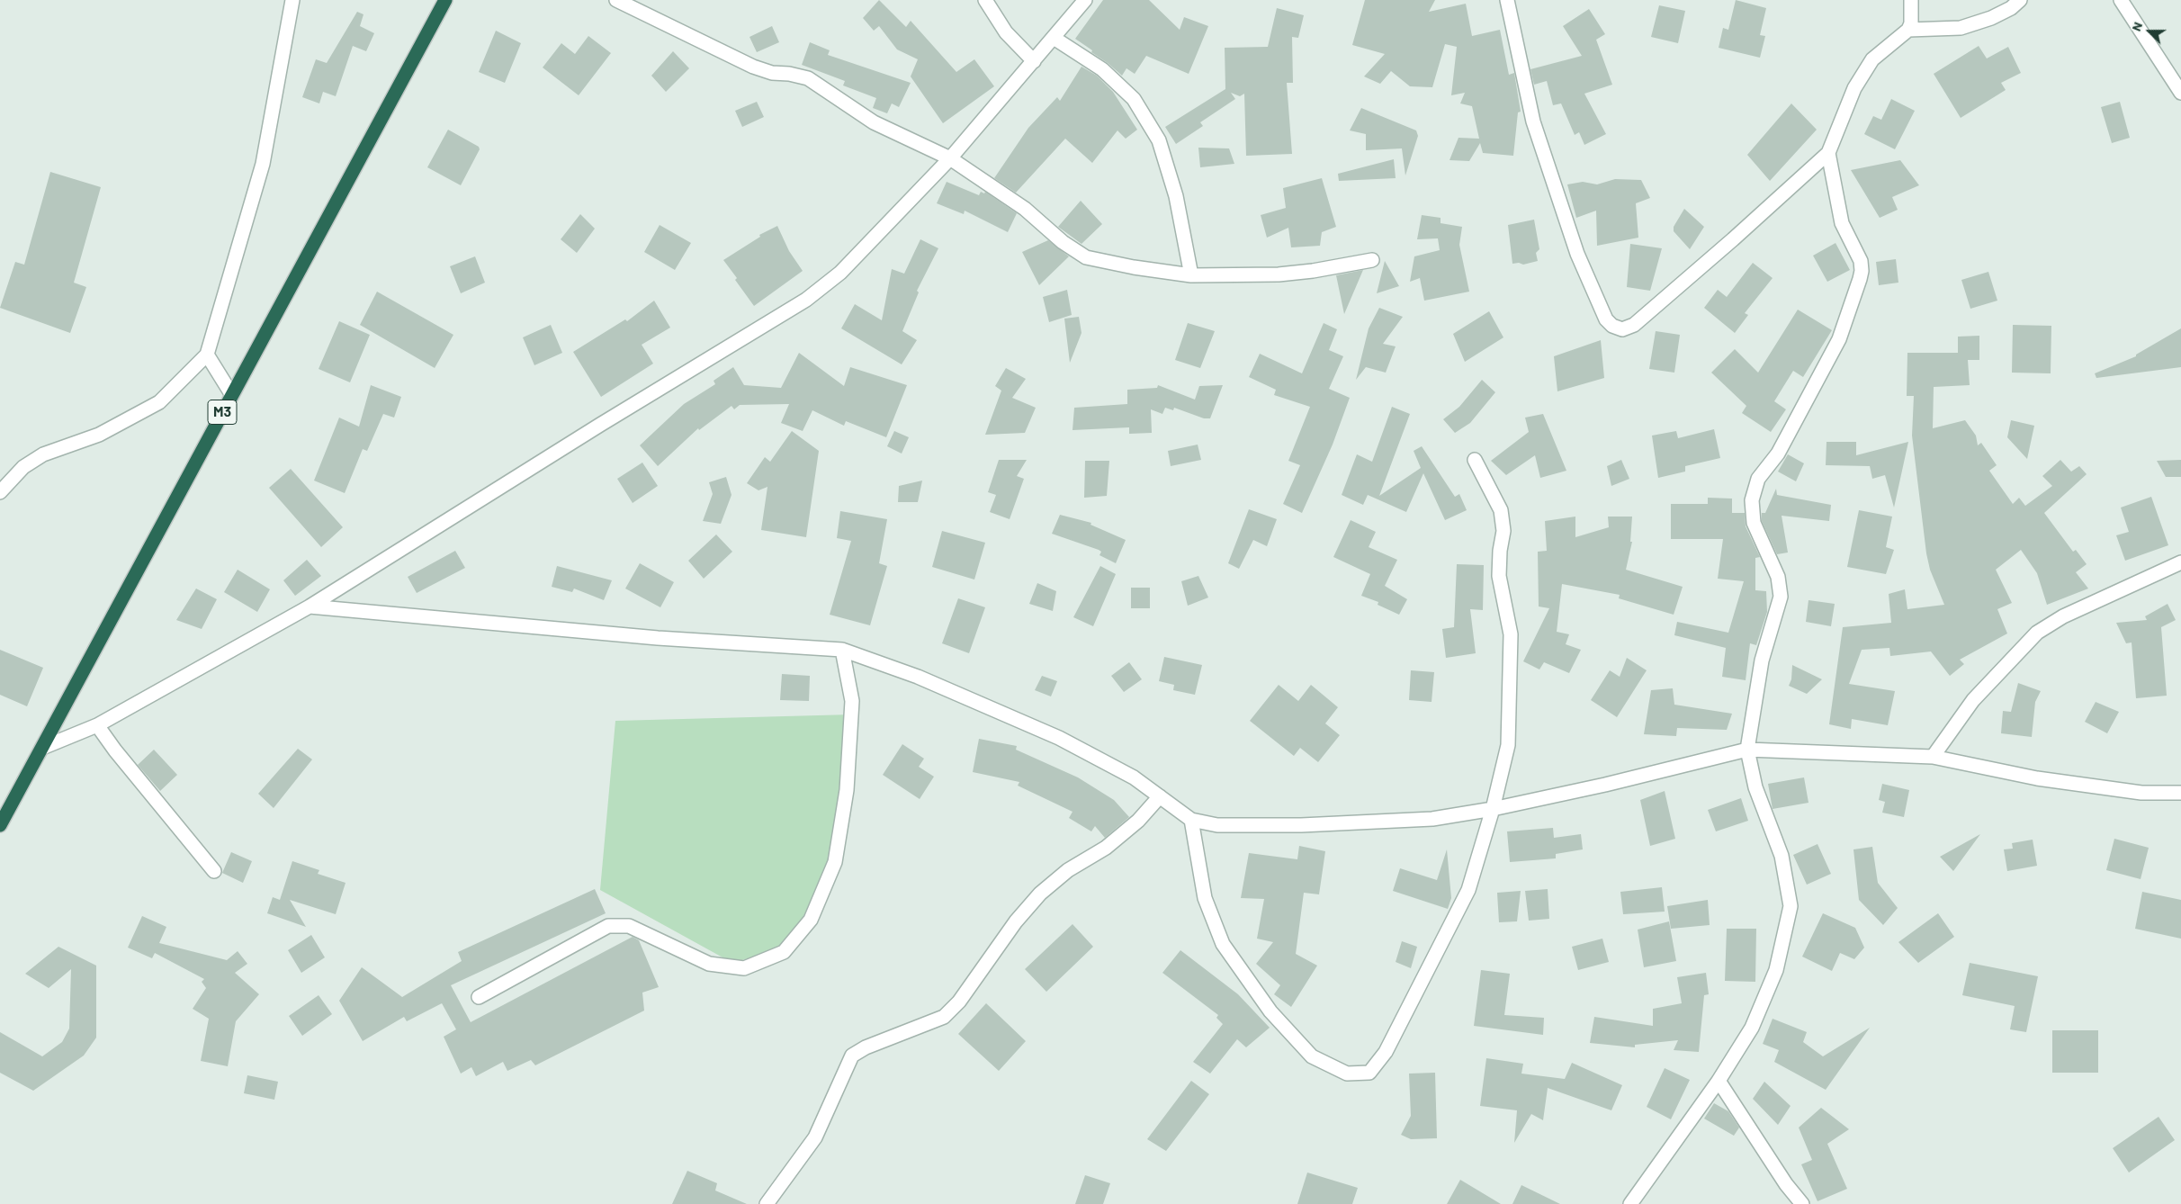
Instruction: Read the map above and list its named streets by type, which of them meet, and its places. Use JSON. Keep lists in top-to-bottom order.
{
  "streets": {
    "highway": ["M3"]
  },
  "north": "left"
}
